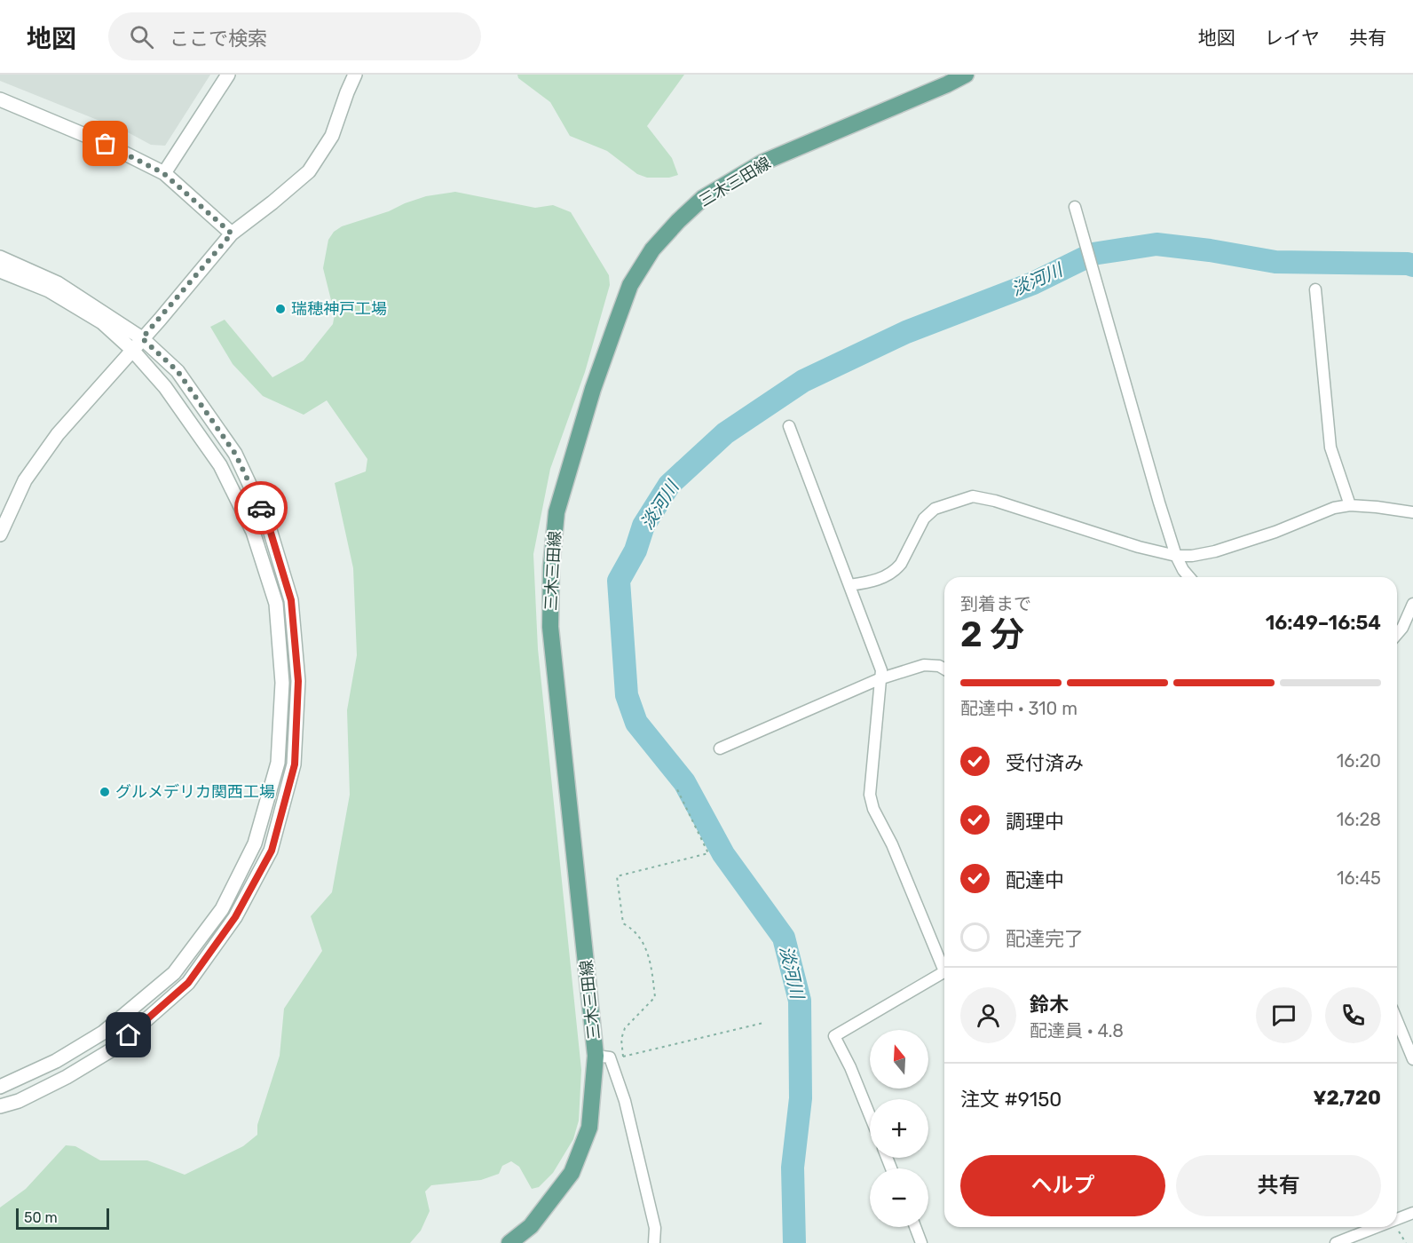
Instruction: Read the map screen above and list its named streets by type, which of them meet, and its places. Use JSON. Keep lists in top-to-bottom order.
{
  "streets": {
    "main road": ["三木三田線"]
  },
  "water": ["淡河川"],
  "places": ["瑞穂神戸工場", "グルメデリカ関西工場"],
  "scale_bar": "50 m",
  "north": "top",
  "page": {
    "header": "地図",
    "search": "ここで検索",
    "nav": ["地図", "レイヤ", "共有"],
    "heading": ["2 分", "到着まで", "16:49–16:54"],
    "panel": [
      "鈴木",
      "配達員 · 4.8",
      "注文 #9150",
      "¥2,720"
    ],
    "bar": "配達中 · 310 m",
    "list": [
      ["受付済み", "16:20"],
      ["調理中", "16:28"],
      ["配達中", "16:45"],
      "配達完了"
    ],
    "map_buttons": ["+", "−"],
    "buttons": ["ヘルプ", "共有"],
    "scale": "50 m"
  }
}
